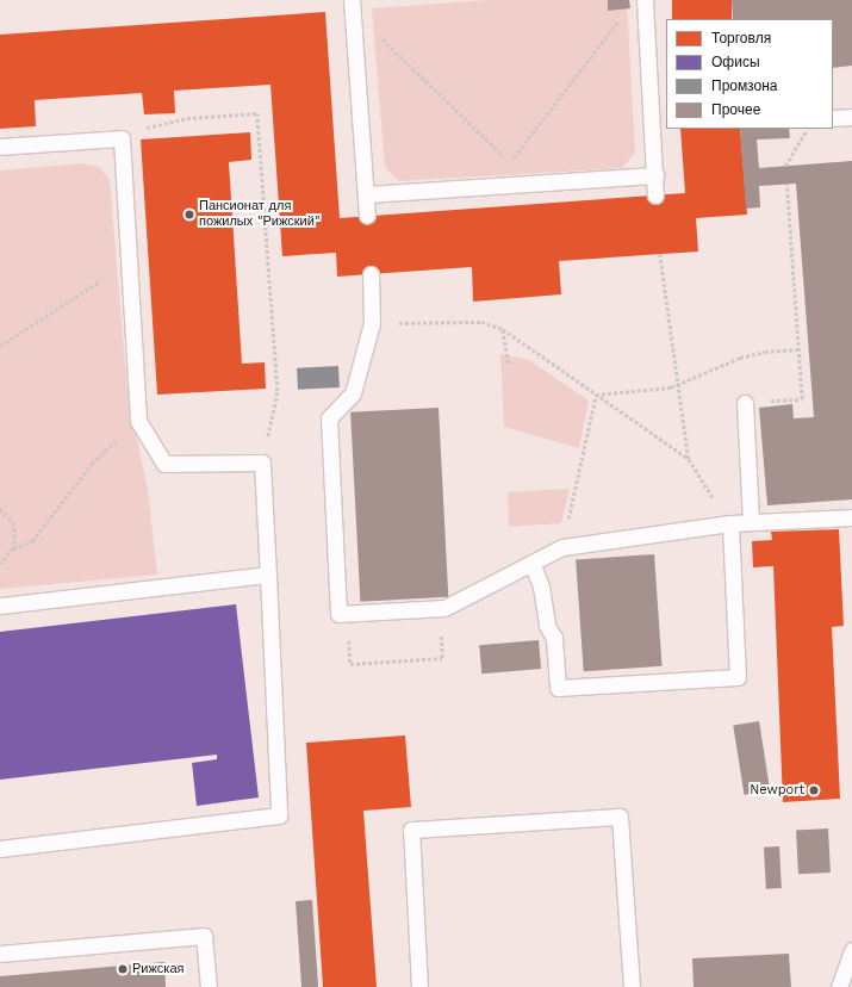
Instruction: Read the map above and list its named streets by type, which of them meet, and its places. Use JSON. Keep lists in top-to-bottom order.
{
  "places": ["Пансионат для пожилых \"Рижский\"", "Newport", "Рижская"],
  "legend": [
    "Торговля",
    "Офисы",
    "Промзона",
    "Прочее"
  ]
}
